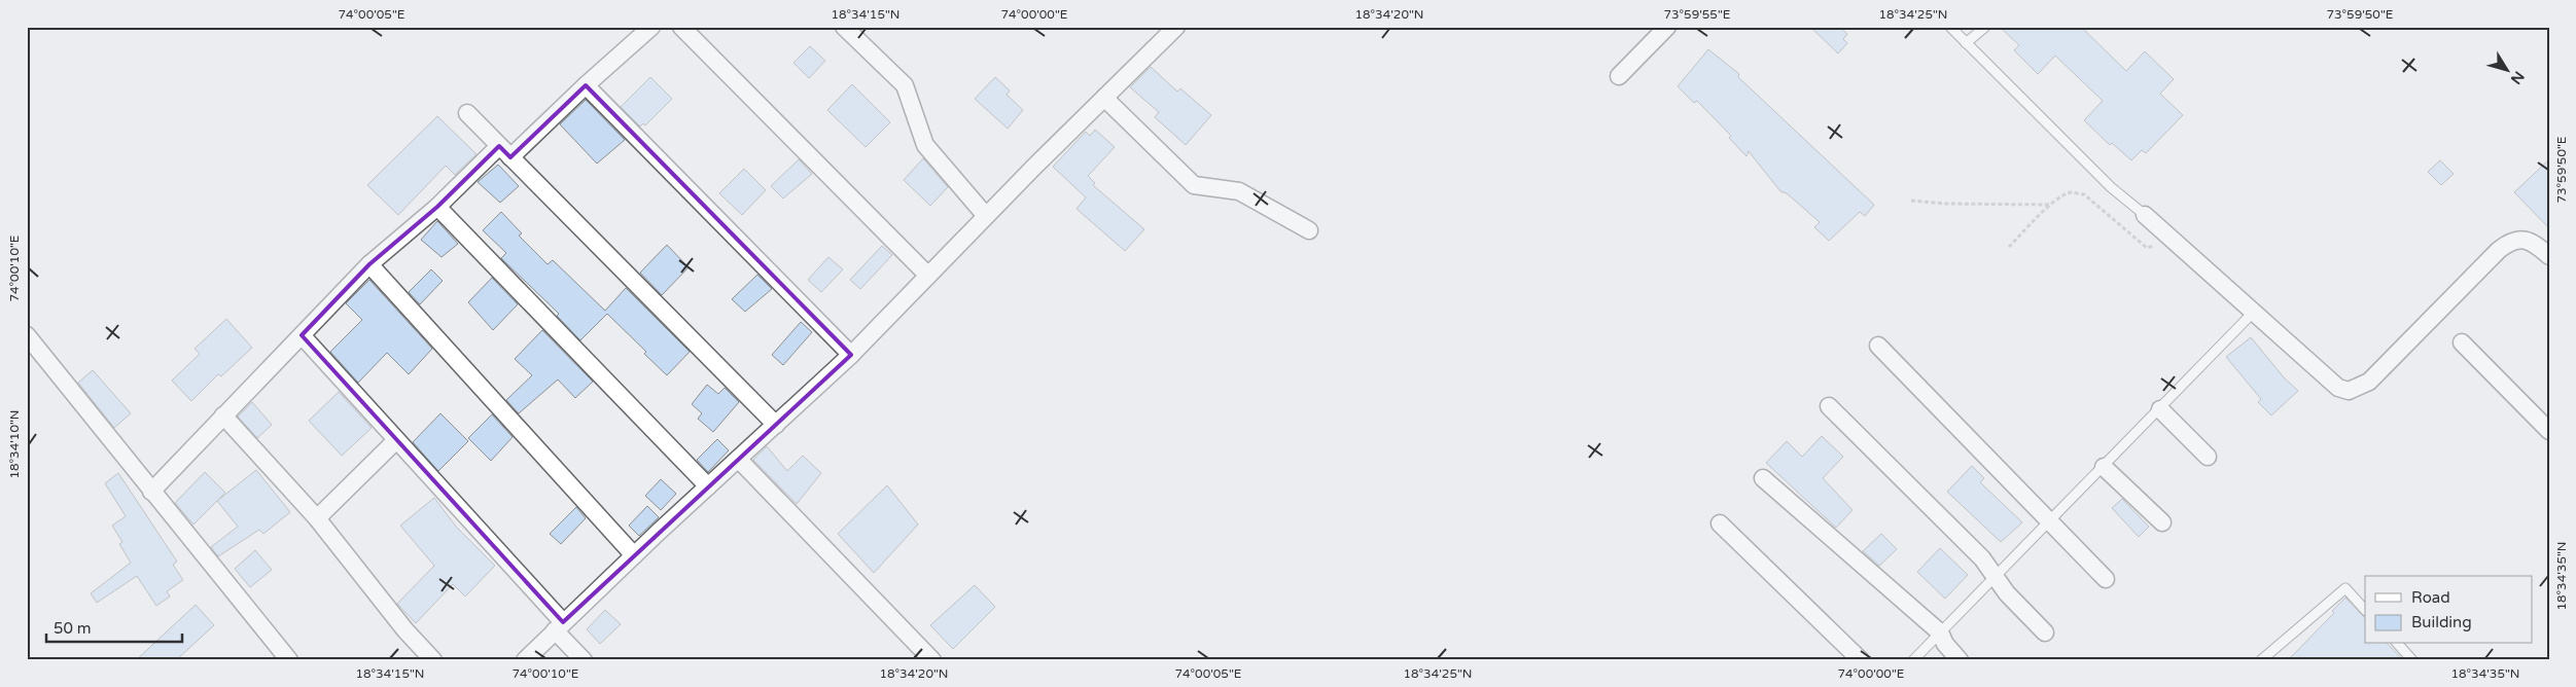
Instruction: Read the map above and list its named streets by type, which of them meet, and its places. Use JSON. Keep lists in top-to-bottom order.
{
  "legend": ["Road", "Building"],
  "scale_bar": "50 m",
  "north": "bottom right",
  "coordinates": [
    "74°00'05\"E",
    "18°34'15\"N",
    "74°00'00\"E",
    "18°34'20\"N",
    "73°59'55\"E",
    "18°34'25\"N",
    "73°59'50\"E",
    "74°00'10\"E",
    "18°34'10\"N",
    "18°34'35\"N"
  ]
}
